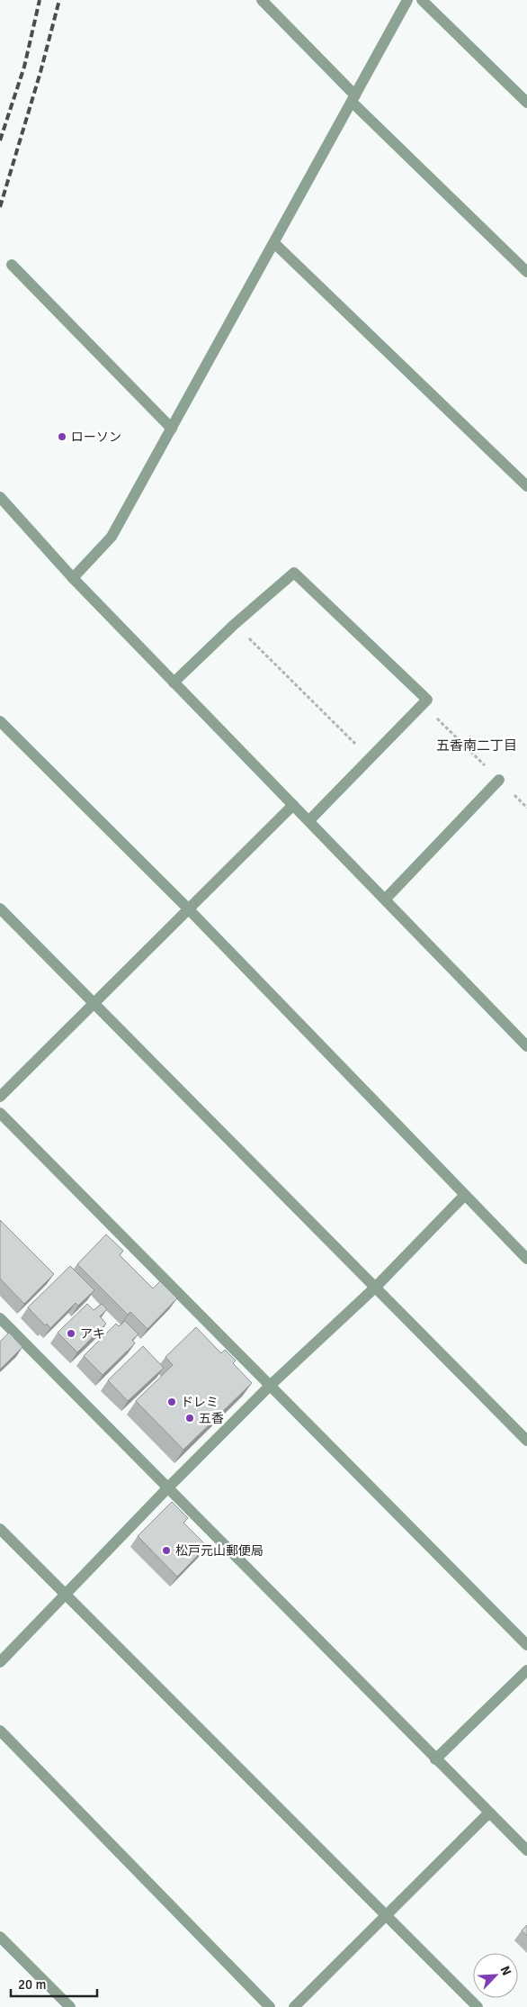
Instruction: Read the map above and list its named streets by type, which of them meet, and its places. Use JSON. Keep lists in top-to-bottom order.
{
  "districts": ["五香南二丁目"],
  "places": [
    "ローソン",
    "アキ",
    "ドレミ",
    "五香",
    "松戸元山郵便局"
  ],
  "scale_bar": "20 m",
  "north": "top right"
}
